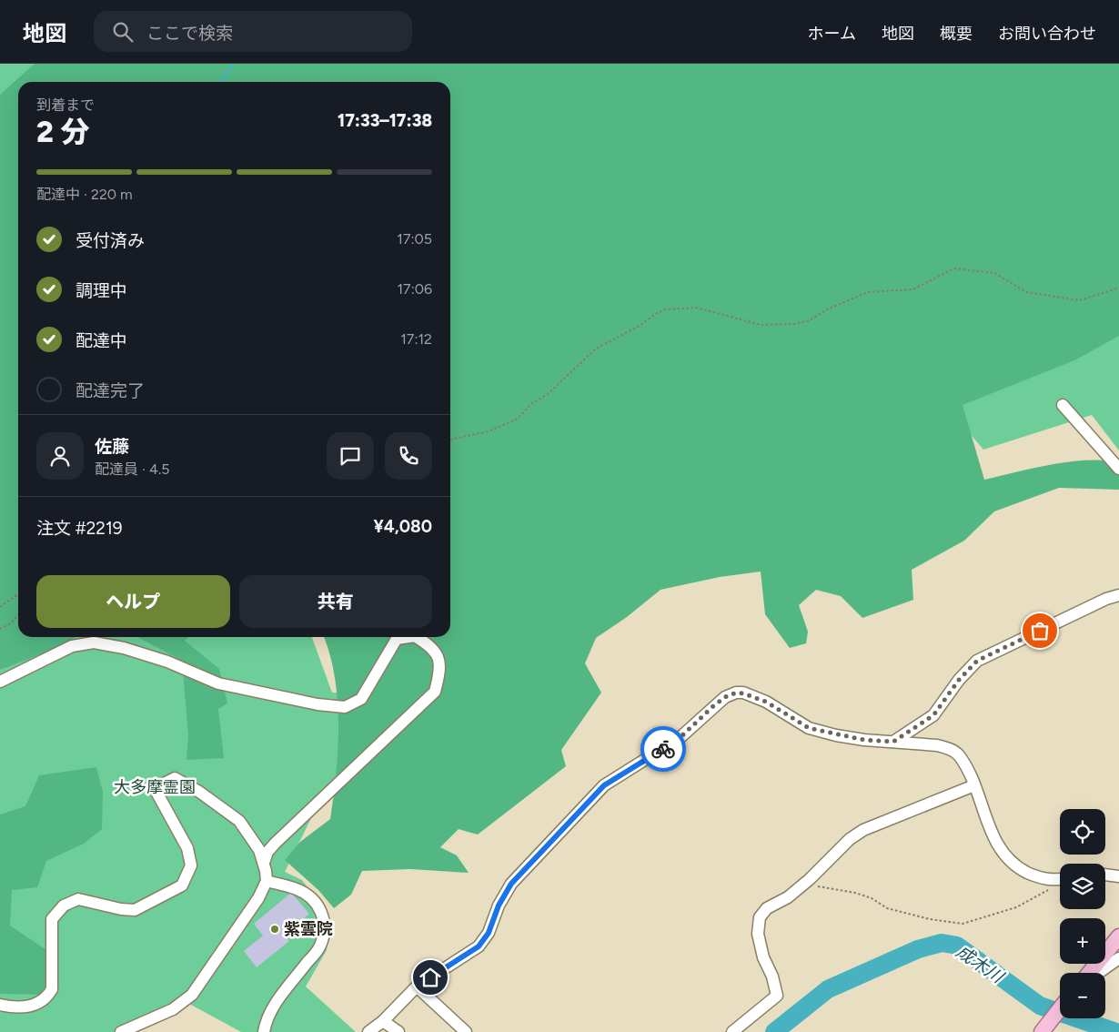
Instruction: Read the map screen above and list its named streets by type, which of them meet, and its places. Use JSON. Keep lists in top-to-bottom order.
{
  "water": ["成木川"],
  "parks": ["大多摩霊園"],
  "places": ["紫雲院"],
  "page": {
    "header": "地図",
    "search": "ここで検索",
    "nav": [
      "ホーム",
      "地図",
      "概要",
      "お問い合わせ"
    ],
    "heading": ["2 分", "到着まで", "17:33–17:38"],
    "panel": [
      "佐藤",
      "配達員 · 4.5",
      "注文 #2219",
      "¥4,080"
    ],
    "bar": "配達中 · 220 m",
    "list": [
      ["受付済み", "17:05"],
      ["調理中", "17:06"],
      ["配達中", "17:12"],
      "配達完了"
    ],
    "buttons": ["ヘルプ", "共有"],
    "map_buttons": ["+", "−"]
  }
}
